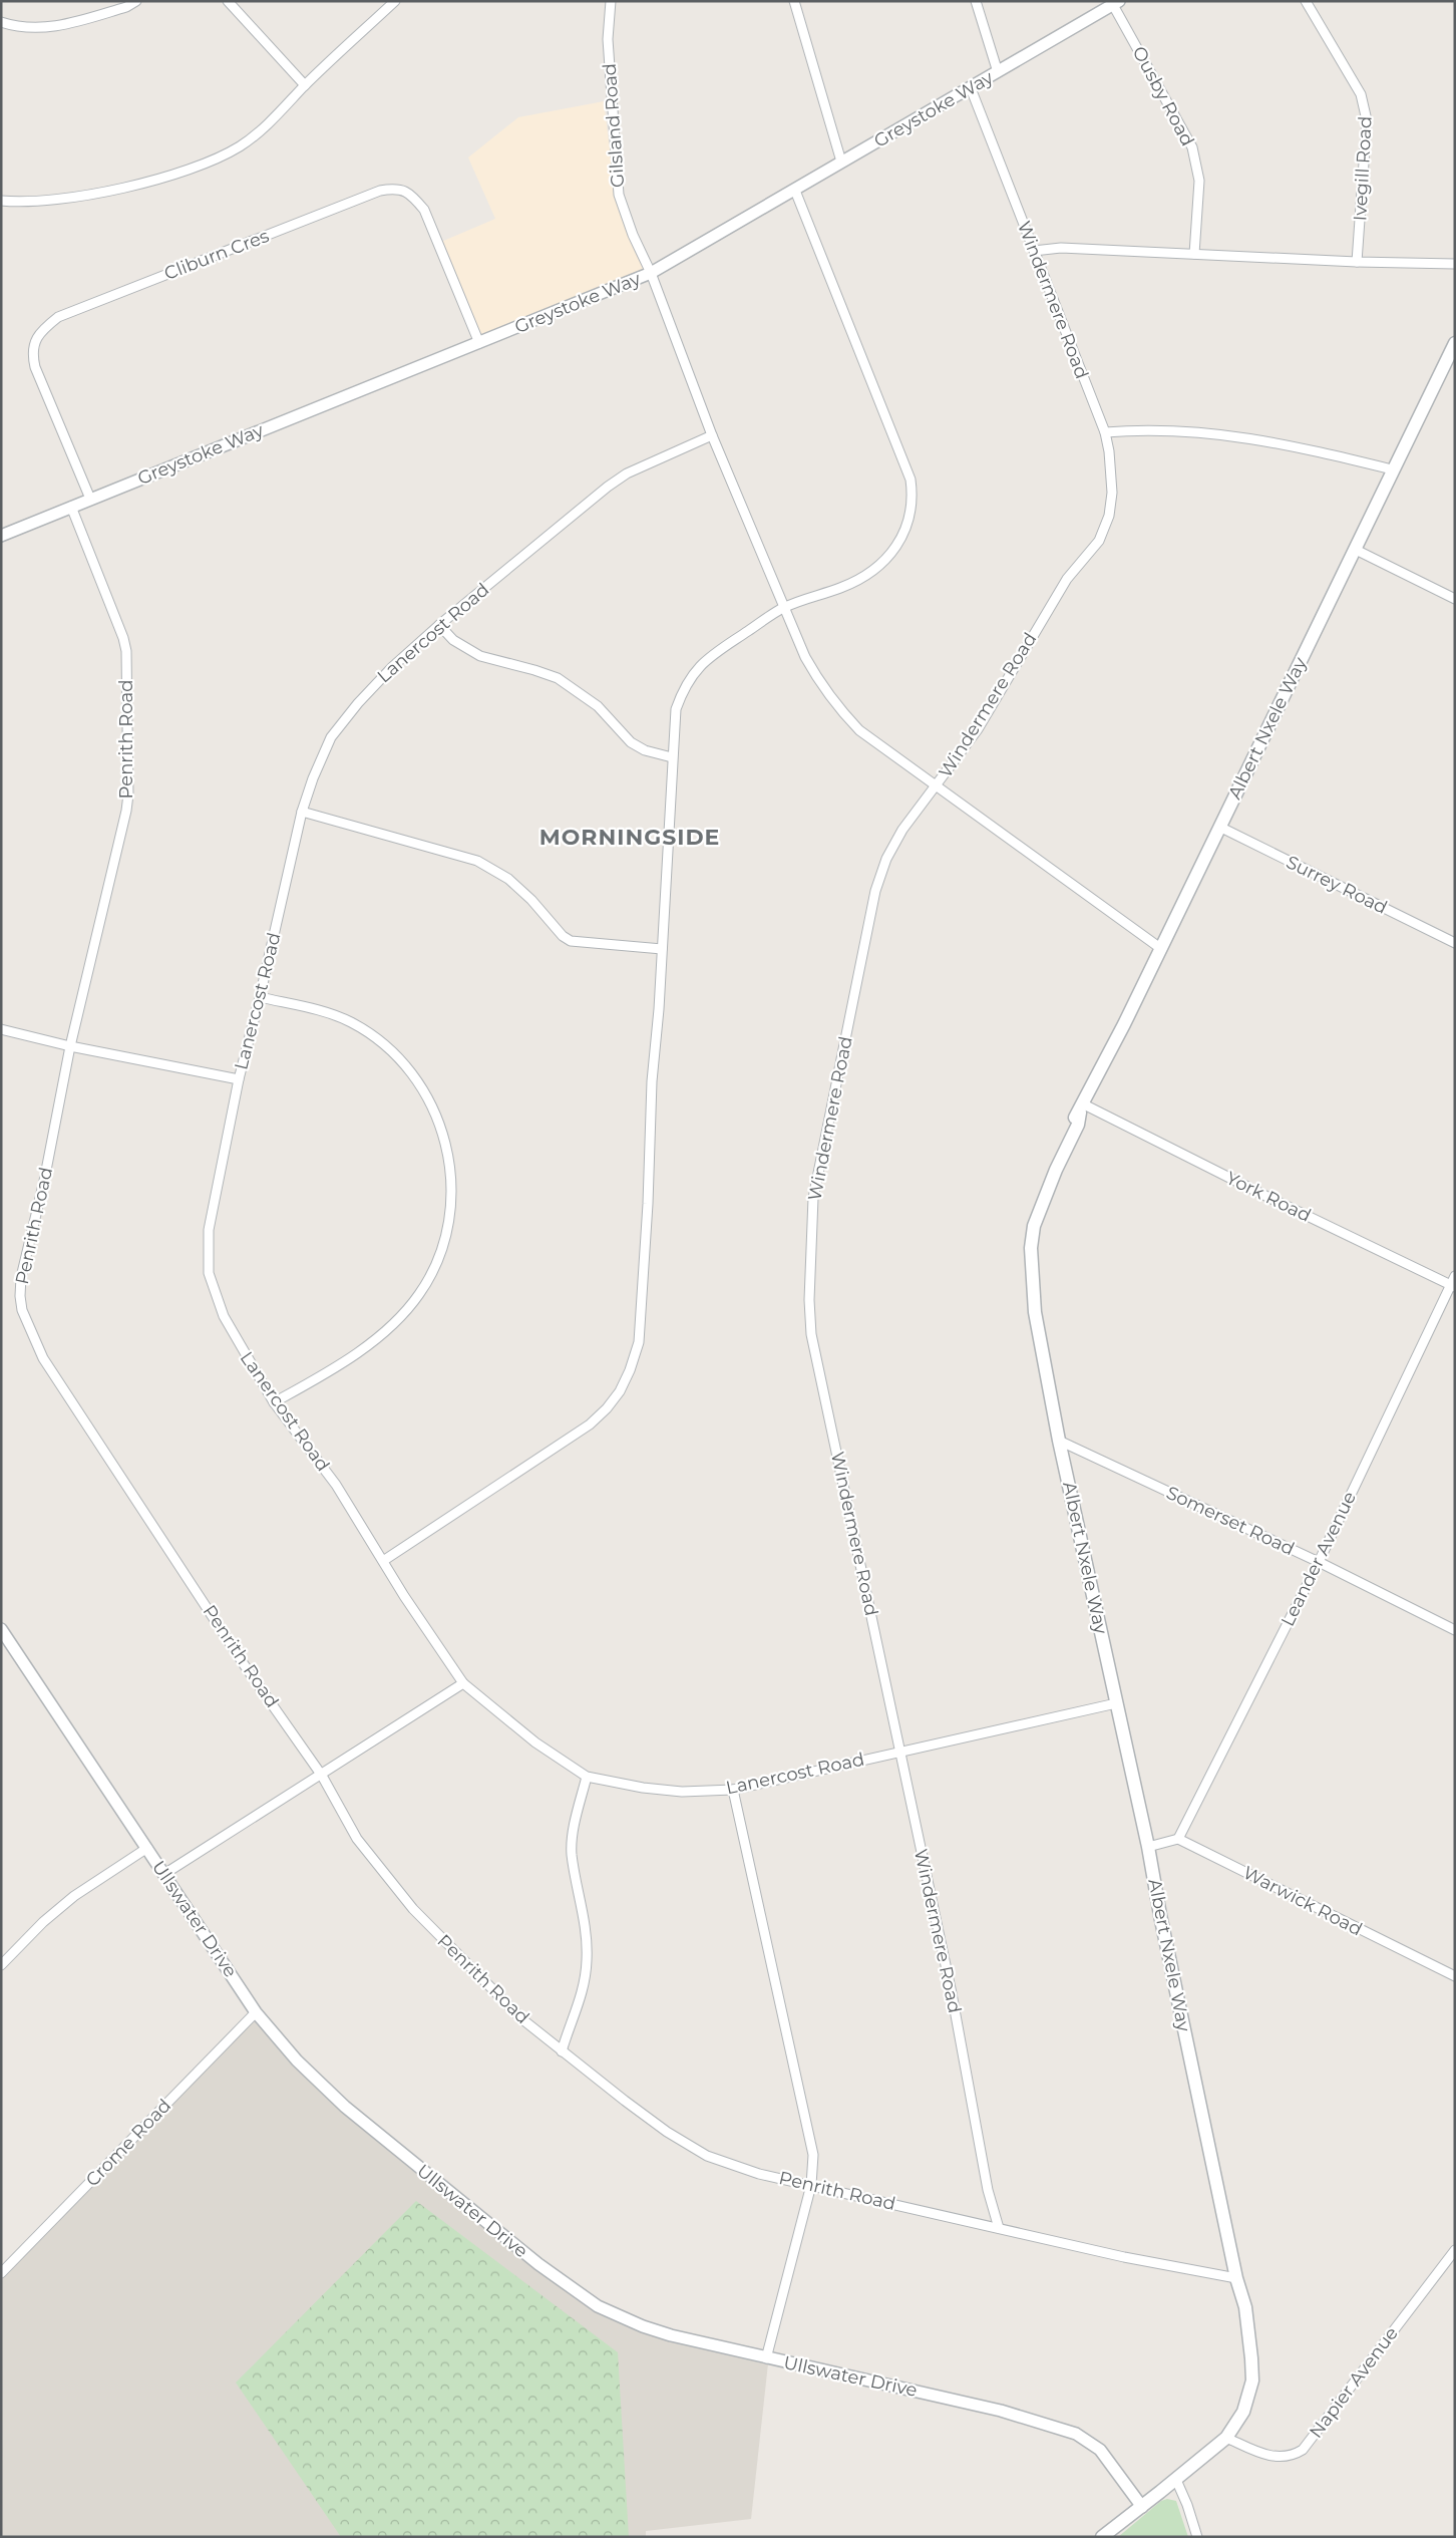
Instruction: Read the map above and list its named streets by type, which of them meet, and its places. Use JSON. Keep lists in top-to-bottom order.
{
  "streets": {
    "main road": ["Albert Nxele Way"],
    "street": [
      "Ousby Road",
      "Greystoke Way",
      "Gilsland Road",
      "Ivegill Road",
      "Cliburn Cres",
      "Windermere Road",
      "Lanercost Road",
      "Penrith Road",
      "Surrey Road",
      "York Road",
      "Somerset Road",
      "Leander Avenue",
      "Warwick Road",
      "Ullswater Drive",
      "Crome Road",
      "Napier Avenue"
    ]
  },
  "crossings": [
    ["Ousby Road", "Greystoke Way"],
    ["Greystoke Way", "Gilsland Road"],
    ["Greystoke Way", "Cliburn Cres"],
    ["Greystoke Way", "Windermere Road"],
    ["Greystoke Way", "Penrith Road"],
    ["Gilsland Road", "Windermere Road"],
    ["Gilsland Road", "Lanercost Road"],
    ["Gilsland Road", "Albert Nxele Way"],
    ["Windermere Road", "Lanercost Road"],
    ["Windermere Road", "Penrith Road"],
    ["Lanercost Road", "Albert Nxele Way"],
    ["Albert Nxele Way", "Penrith Road"],
    ["Albert Nxele Way", "Surrey Road"],
    ["Albert Nxele Way", "York Road"],
    ["Albert Nxele Way", "Somerset Road"],
    ["Albert Nxele Way", "Ullswater Drive"],
    ["Albert Nxele Way", "Napier Avenue"],
    ["York Road", "Leander Avenue"],
    ["Somerset Road", "Leander Avenue"],
    ["Leander Avenue", "Warwick Road"],
    ["Ullswater Drive", "Crome Road"]
  ],
  "districts": ["MORNINGSIDE"]
}
